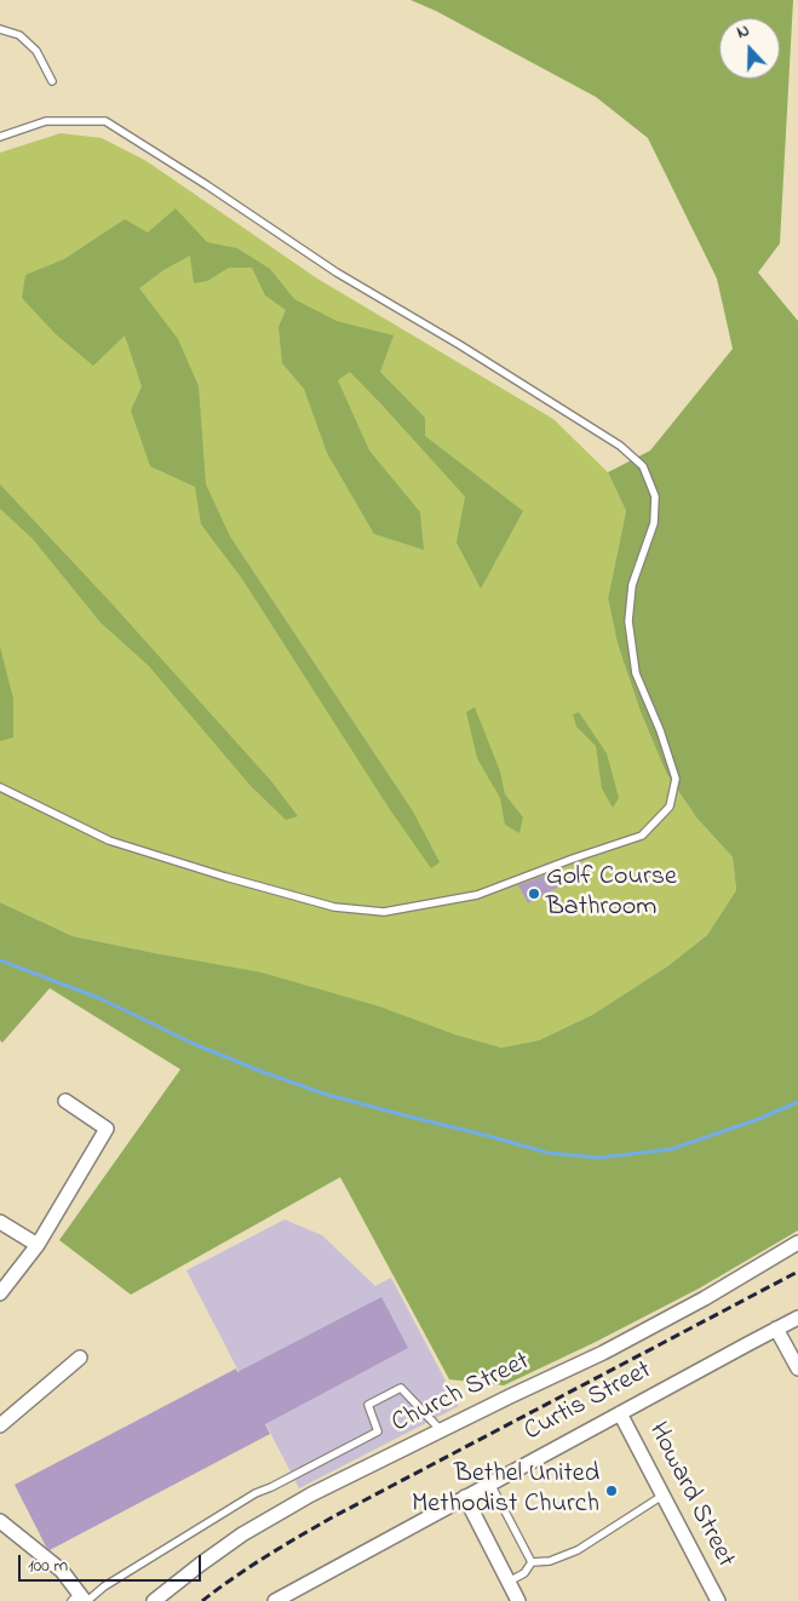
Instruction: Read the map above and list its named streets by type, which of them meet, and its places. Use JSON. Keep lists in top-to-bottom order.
{
  "streets": {
    "street": ["Church Street", "Curtis Street", "Howard Street"]
  },
  "crossings": [
    ["Curtis Street", "Howard Street"]
  ],
  "places": ["Golf Course Bathroom", "Bethel United Methodist Church"],
  "scale_bar": "100 m",
  "north": "top"
}
